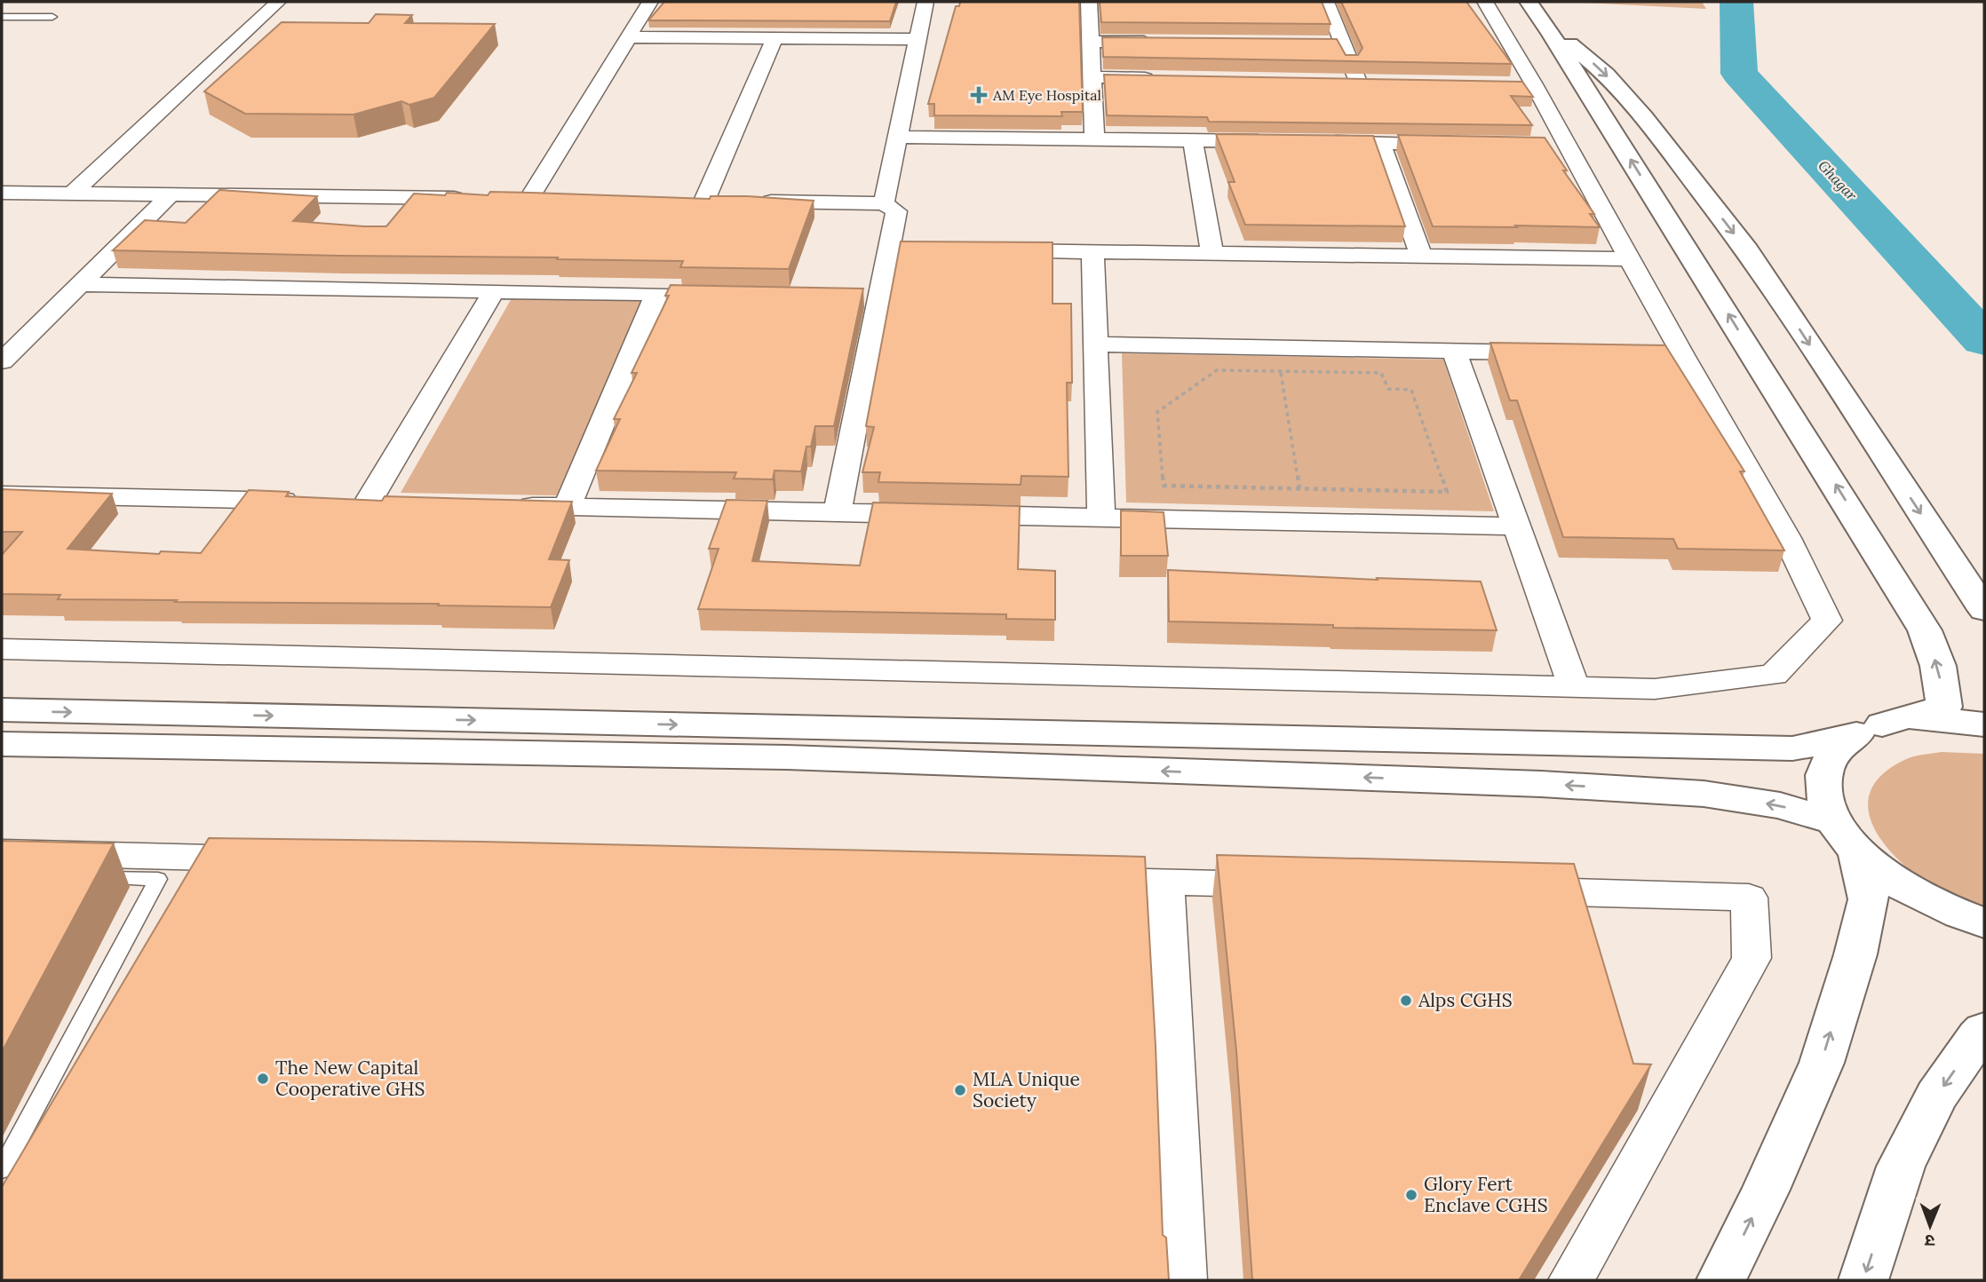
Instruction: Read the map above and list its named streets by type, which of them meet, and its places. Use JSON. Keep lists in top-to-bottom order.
{
  "water": ["Ghagar"],
  "places": {
    "health": ["AM Eye Hospital"],
    "other": [
      "Alps CGHS",
      "The New Capital Cooperative GHS",
      "MLA Unique Society",
      "Glory Fert Enclave CGHS"
    ]
  },
  "north": "bottom"
}
